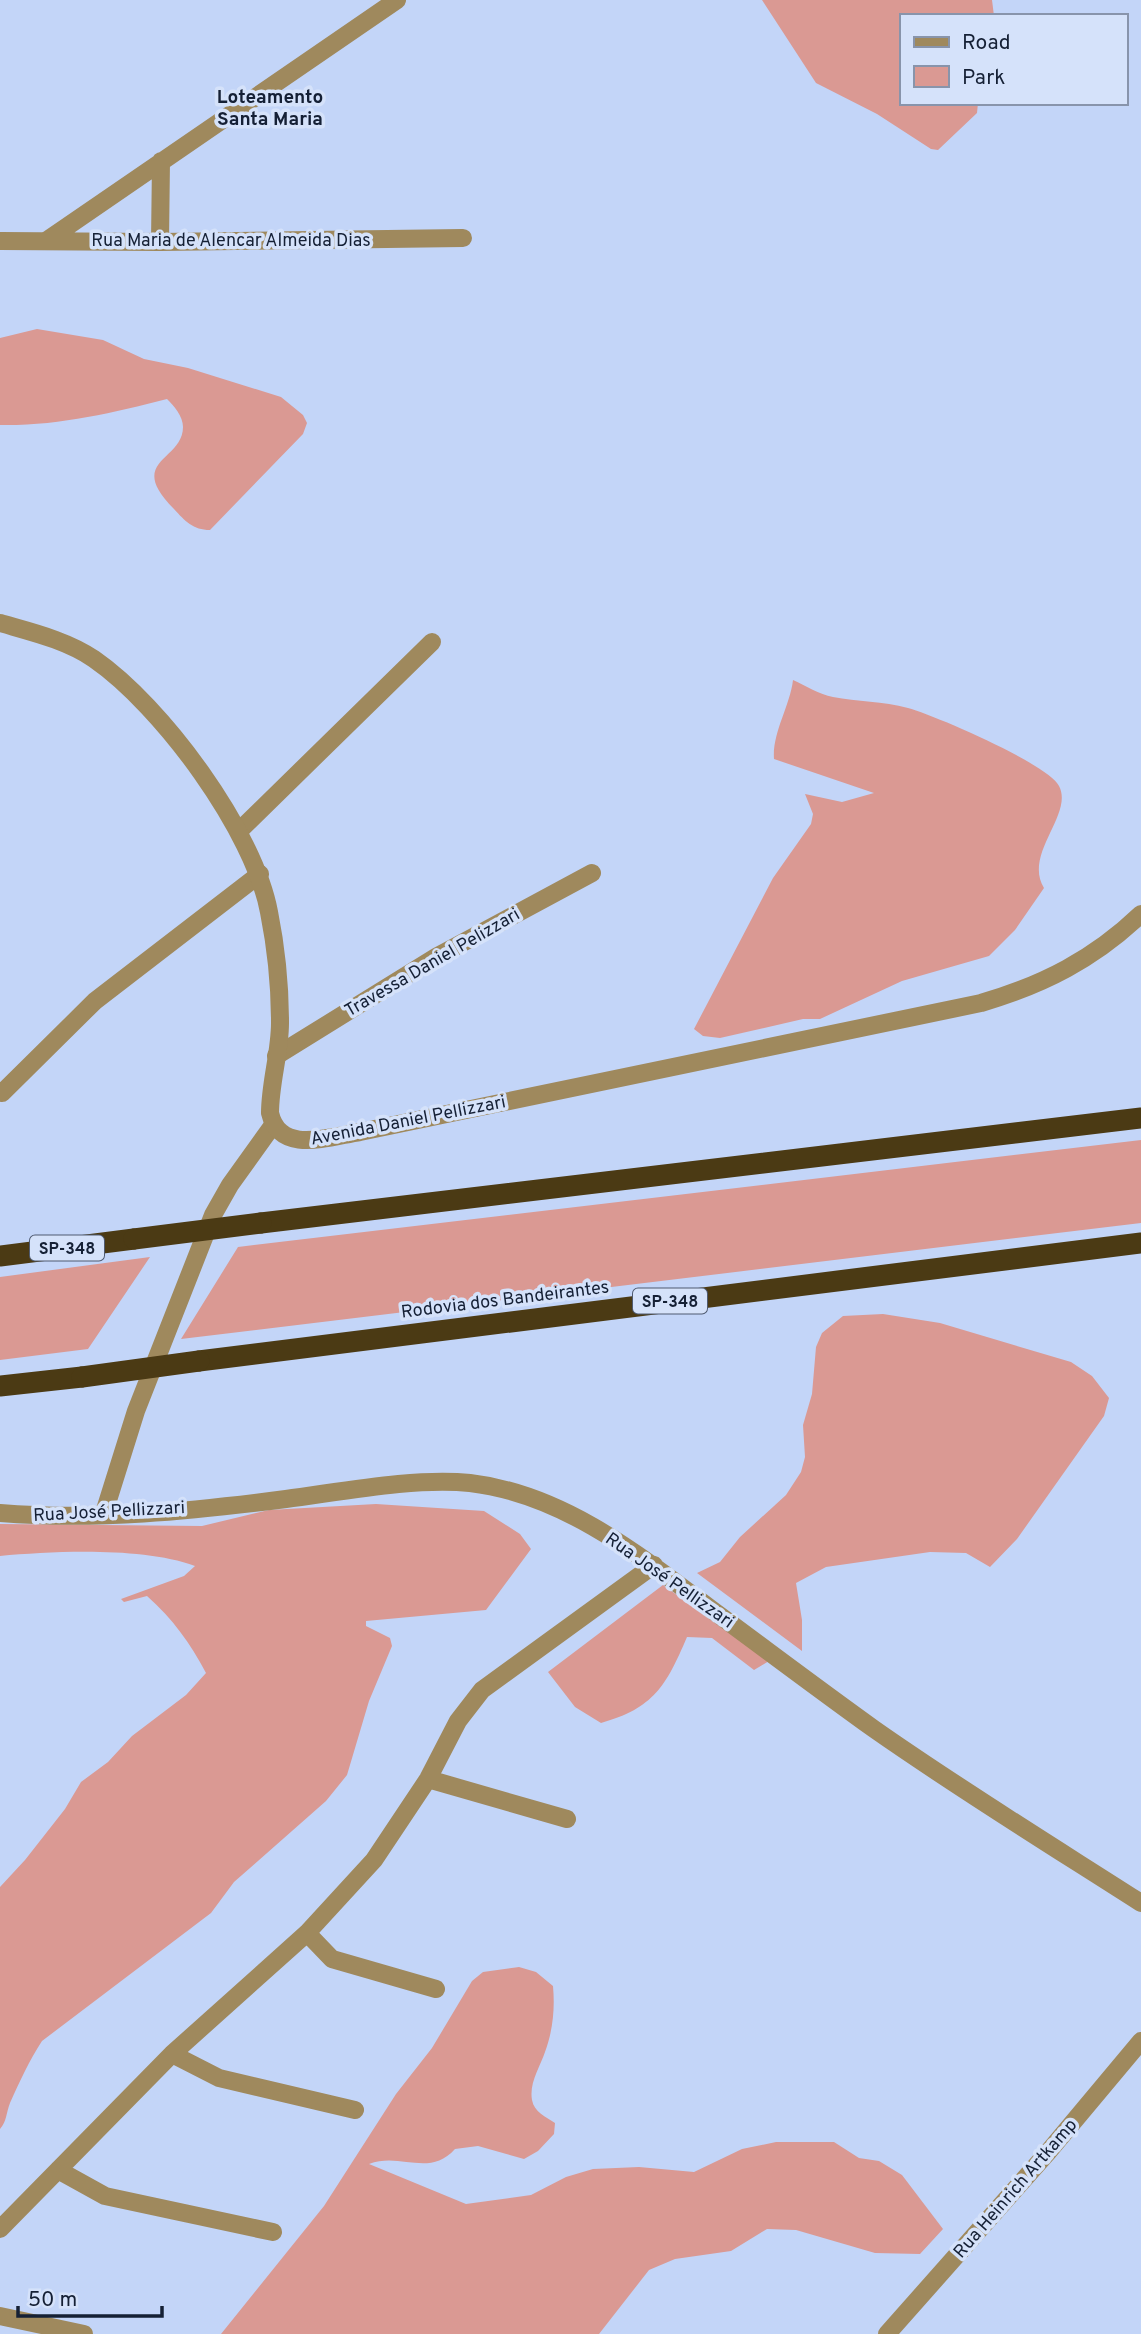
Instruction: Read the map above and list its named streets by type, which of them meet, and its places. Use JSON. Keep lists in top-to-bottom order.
{
  "streets": {
    "highway": ["SP-348", "Rodovia dos Bandeirantes"],
    "street": [
      "Rua Maria de Alencar Almeida Dias",
      "Travessa Daniel Pelizzari",
      "Avenida Daniel Pellizzari",
      "Rua José Pellizzari",
      "Rua Heinrich Artkamp"
    ]
  },
  "districts": ["Loteamento Santa Maria"],
  "legend": ["Road", "Park"],
  "scale_bar": "50 m"
}
